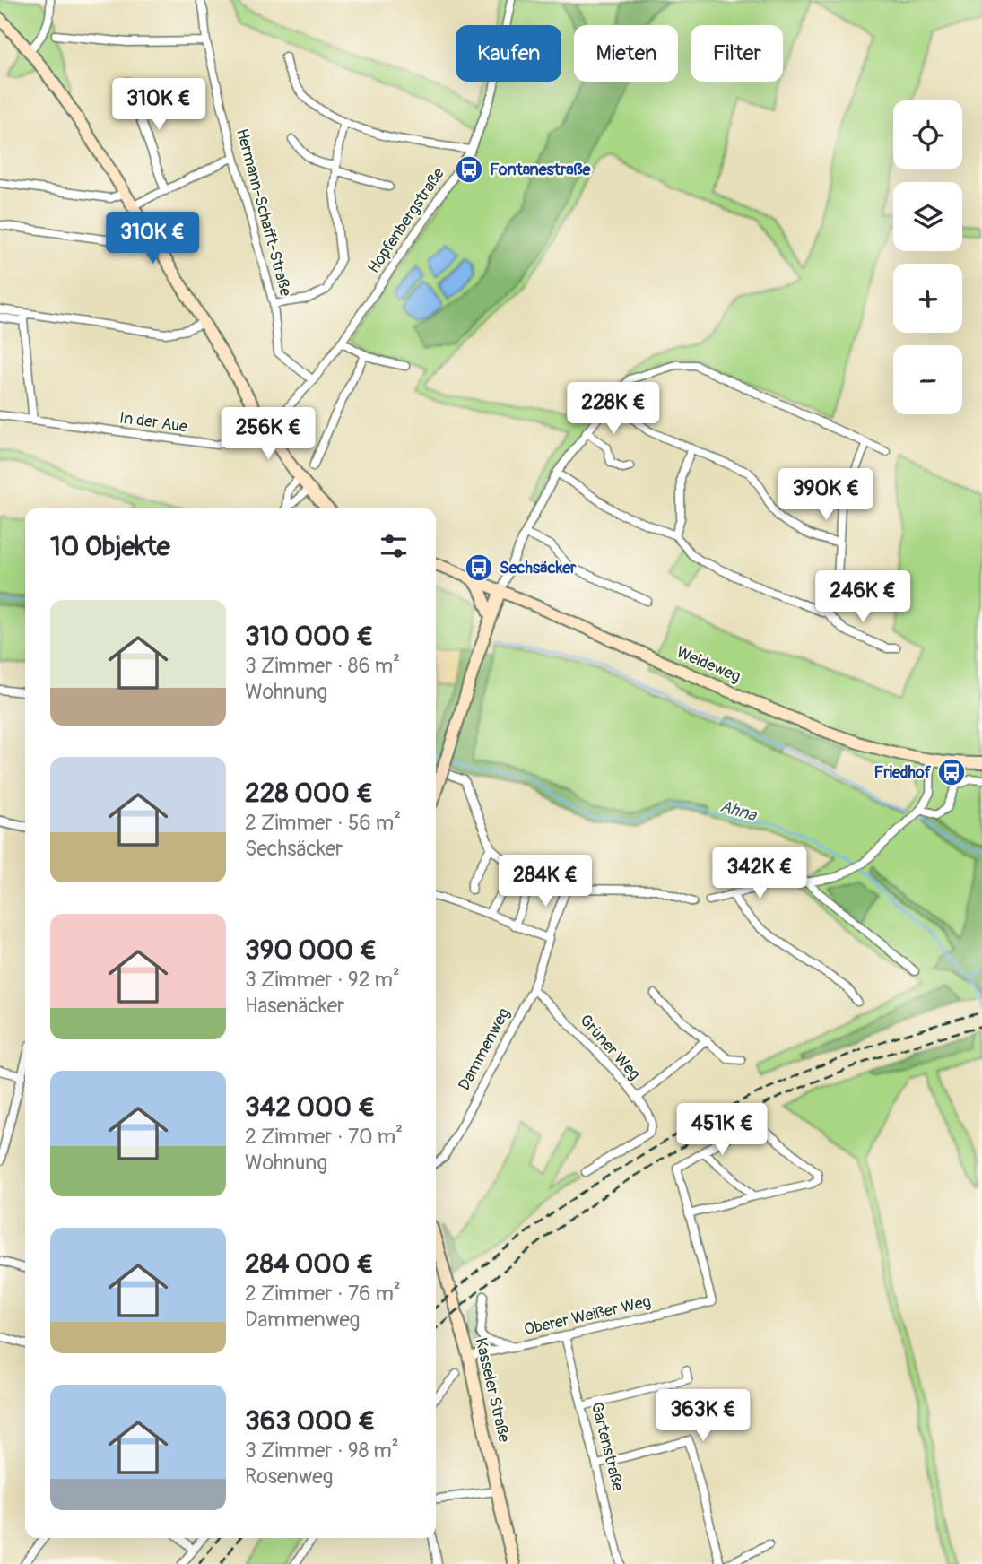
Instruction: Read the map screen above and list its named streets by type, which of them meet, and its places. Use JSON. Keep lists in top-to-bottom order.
{
  "streets": {
    "main road": ["Weideweg", "Kasseler Straße"],
    "street": [
      "Hermann-Schafft-Straße",
      "Hopfenbergstraße",
      "In der Aue",
      "Grüner Weg",
      "Dammenweg",
      "Oberer Weißer Weg",
      "Gartenstraße"
    ]
  },
  "crossings": [
    ["Hermann-Schafft-Straße", "Hopfenbergstraße"],
    ["Hopfenbergstraße", "In der Aue"],
    ["Grüner Weg", "Dammenweg"],
    ["Oberer Weißer Weg", "Kasseler Straße"],
    ["Oberer Weißer Weg", "Gartenstraße"]
  ],
  "water": ["Ahna"],
  "places": {
    "bus stop": ["Fontanestraße", "Sechsäcker", "Friedhof"]
  },
  "page": {
    "chip": ["Kaufen", "Mieten", "Filter"],
    "price": [
      "310K €",
      "310K €",
      "228K €",
      "256K €",
      "390K €",
      "246K €",
      "342K €",
      "284K €",
      "451K €",
      "363K €"
    ],
    "map_buttons": ["+", "−"],
    "heading": "10 Objekte",
    "list": [
      {
        "name": "310 000 €",
        "note": "3 Zimmer · 86 m² · Wohnung"
      },
      {
        "name": "228 000 €",
        "note": "2 Zimmer · 56 m² · Sechsäcker"
      },
      {
        "name": "390 000 €",
        "note": "3 Zimmer · 92 m² · Hasenäcker"
      },
      {
        "name": "342 000 €",
        "note": "2 Zimmer · 70 m² · Wohnung"
      },
      {
        "name": "284 000 €",
        "note": "2 Zimmer · 76 m² · Dammenweg"
      },
      {
        "name": "363 000 €",
        "note": "3 Zimmer · 98 m² · Rosenweg"
      }
    ]
  }
}
